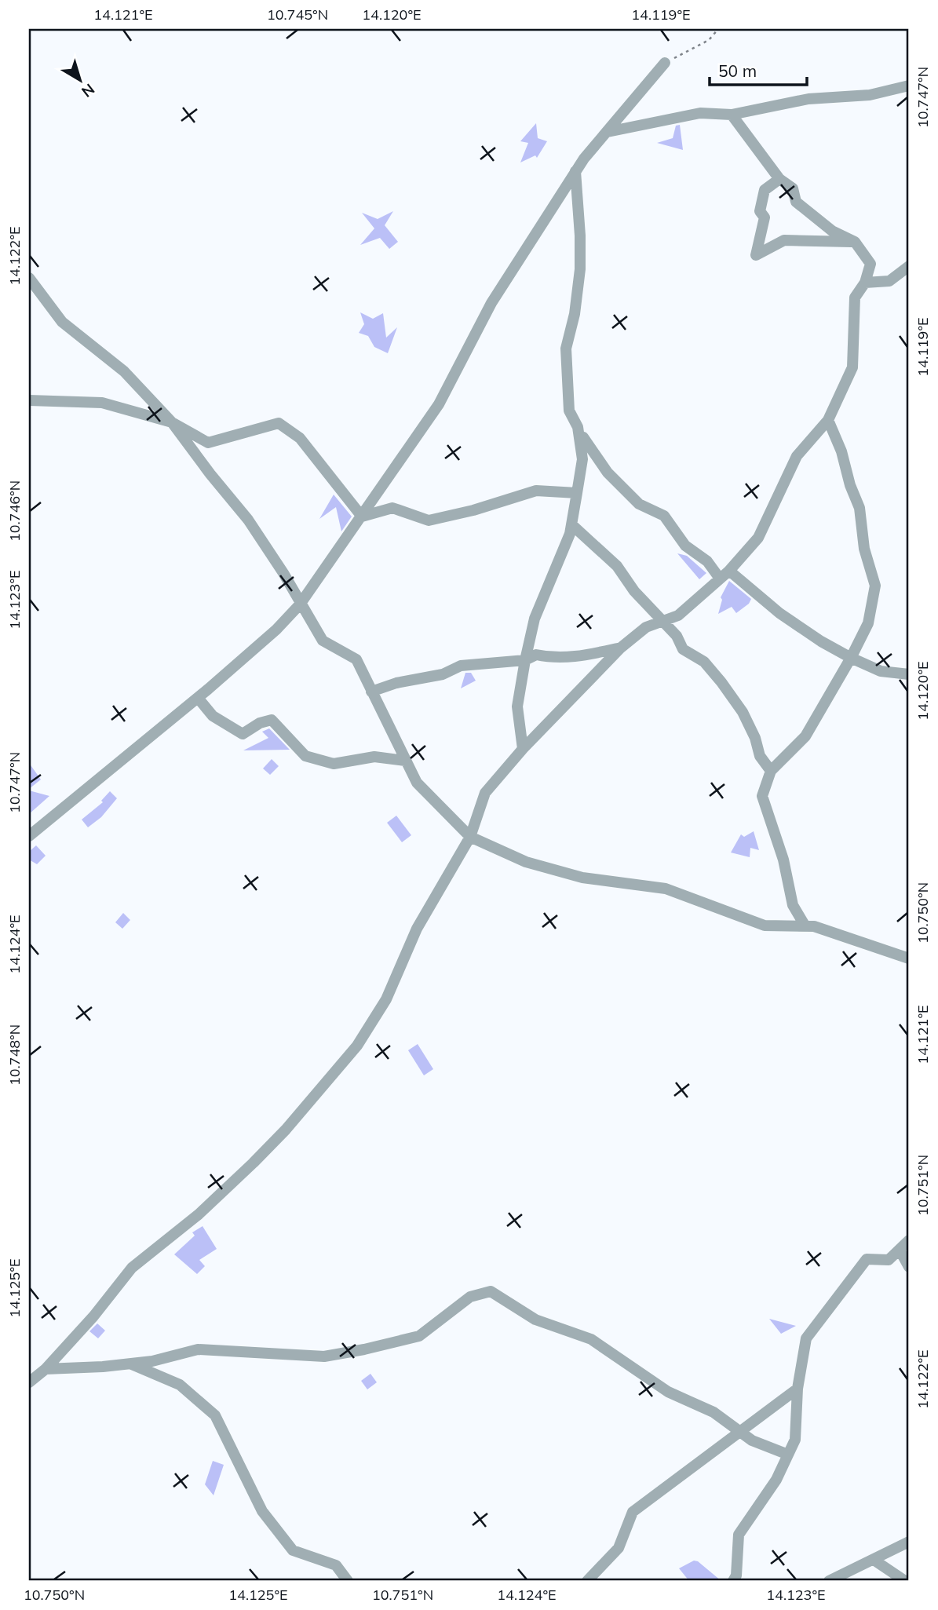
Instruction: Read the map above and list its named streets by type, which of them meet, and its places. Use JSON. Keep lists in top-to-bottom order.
{
  "scale_bar": "50 m",
  "north": "bottom right",
  "coordinates": [
    "14.121°E",
    "10.745°N",
    "14.120°E",
    "14.119°E",
    "10.747°N",
    "14.122°E",
    "10.746°N",
    "14.123°E",
    "10.750°N",
    "14.124°E",
    "10.748°N",
    "10.751°N",
    "14.125°E"
  ]
}
